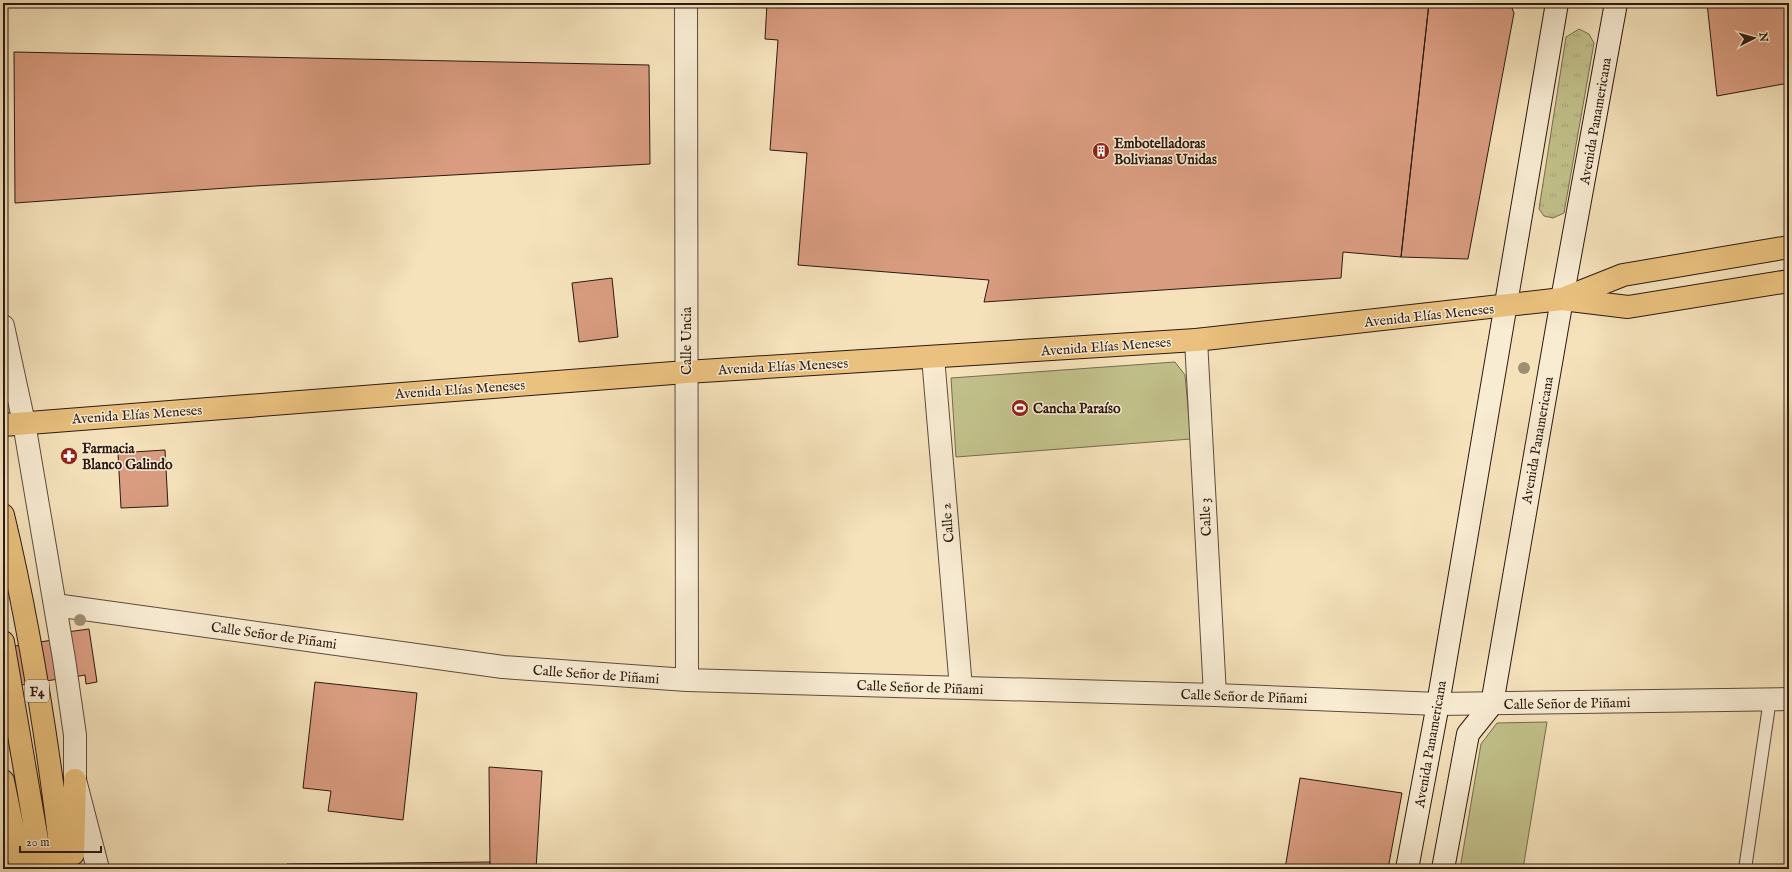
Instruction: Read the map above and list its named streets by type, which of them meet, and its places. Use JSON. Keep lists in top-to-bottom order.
{
  "streets": {
    "main road": ["Avenida Elías Meneses", "F4"],
    "street": [
      "Avenida Panamericana",
      "Calle Uncia",
      "Calle 3",
      "Calle 2",
      "Calle Señor de Piñami"
    ]
  },
  "crossings": [
    ["Avenida Panamericana", "Avenida Elías Meneses"],
    ["Avenida Panamericana", "Calle Señor de Piñami"],
    ["Avenida Elías Meneses", "Calle Uncia"],
    ["Avenida Elías Meneses", "Calle 3"],
    ["Avenida Elías Meneses", "Calle 2"],
    ["Calle Uncia", "Calle Señor de Piñami"],
    ["Calle 3", "Calle Señor de Piñami"],
    ["Calle 2", "Calle Señor de Piñami"]
  ],
  "places": {
    "building": ["Embotelladoras Bolivianas Unidas"],
    "sports": ["Cancha Paraíso"],
    "pharmacy": ["Farmacia Blanco Galindo"]
  },
  "scale_bar": "20 m",
  "north": "right"
}
